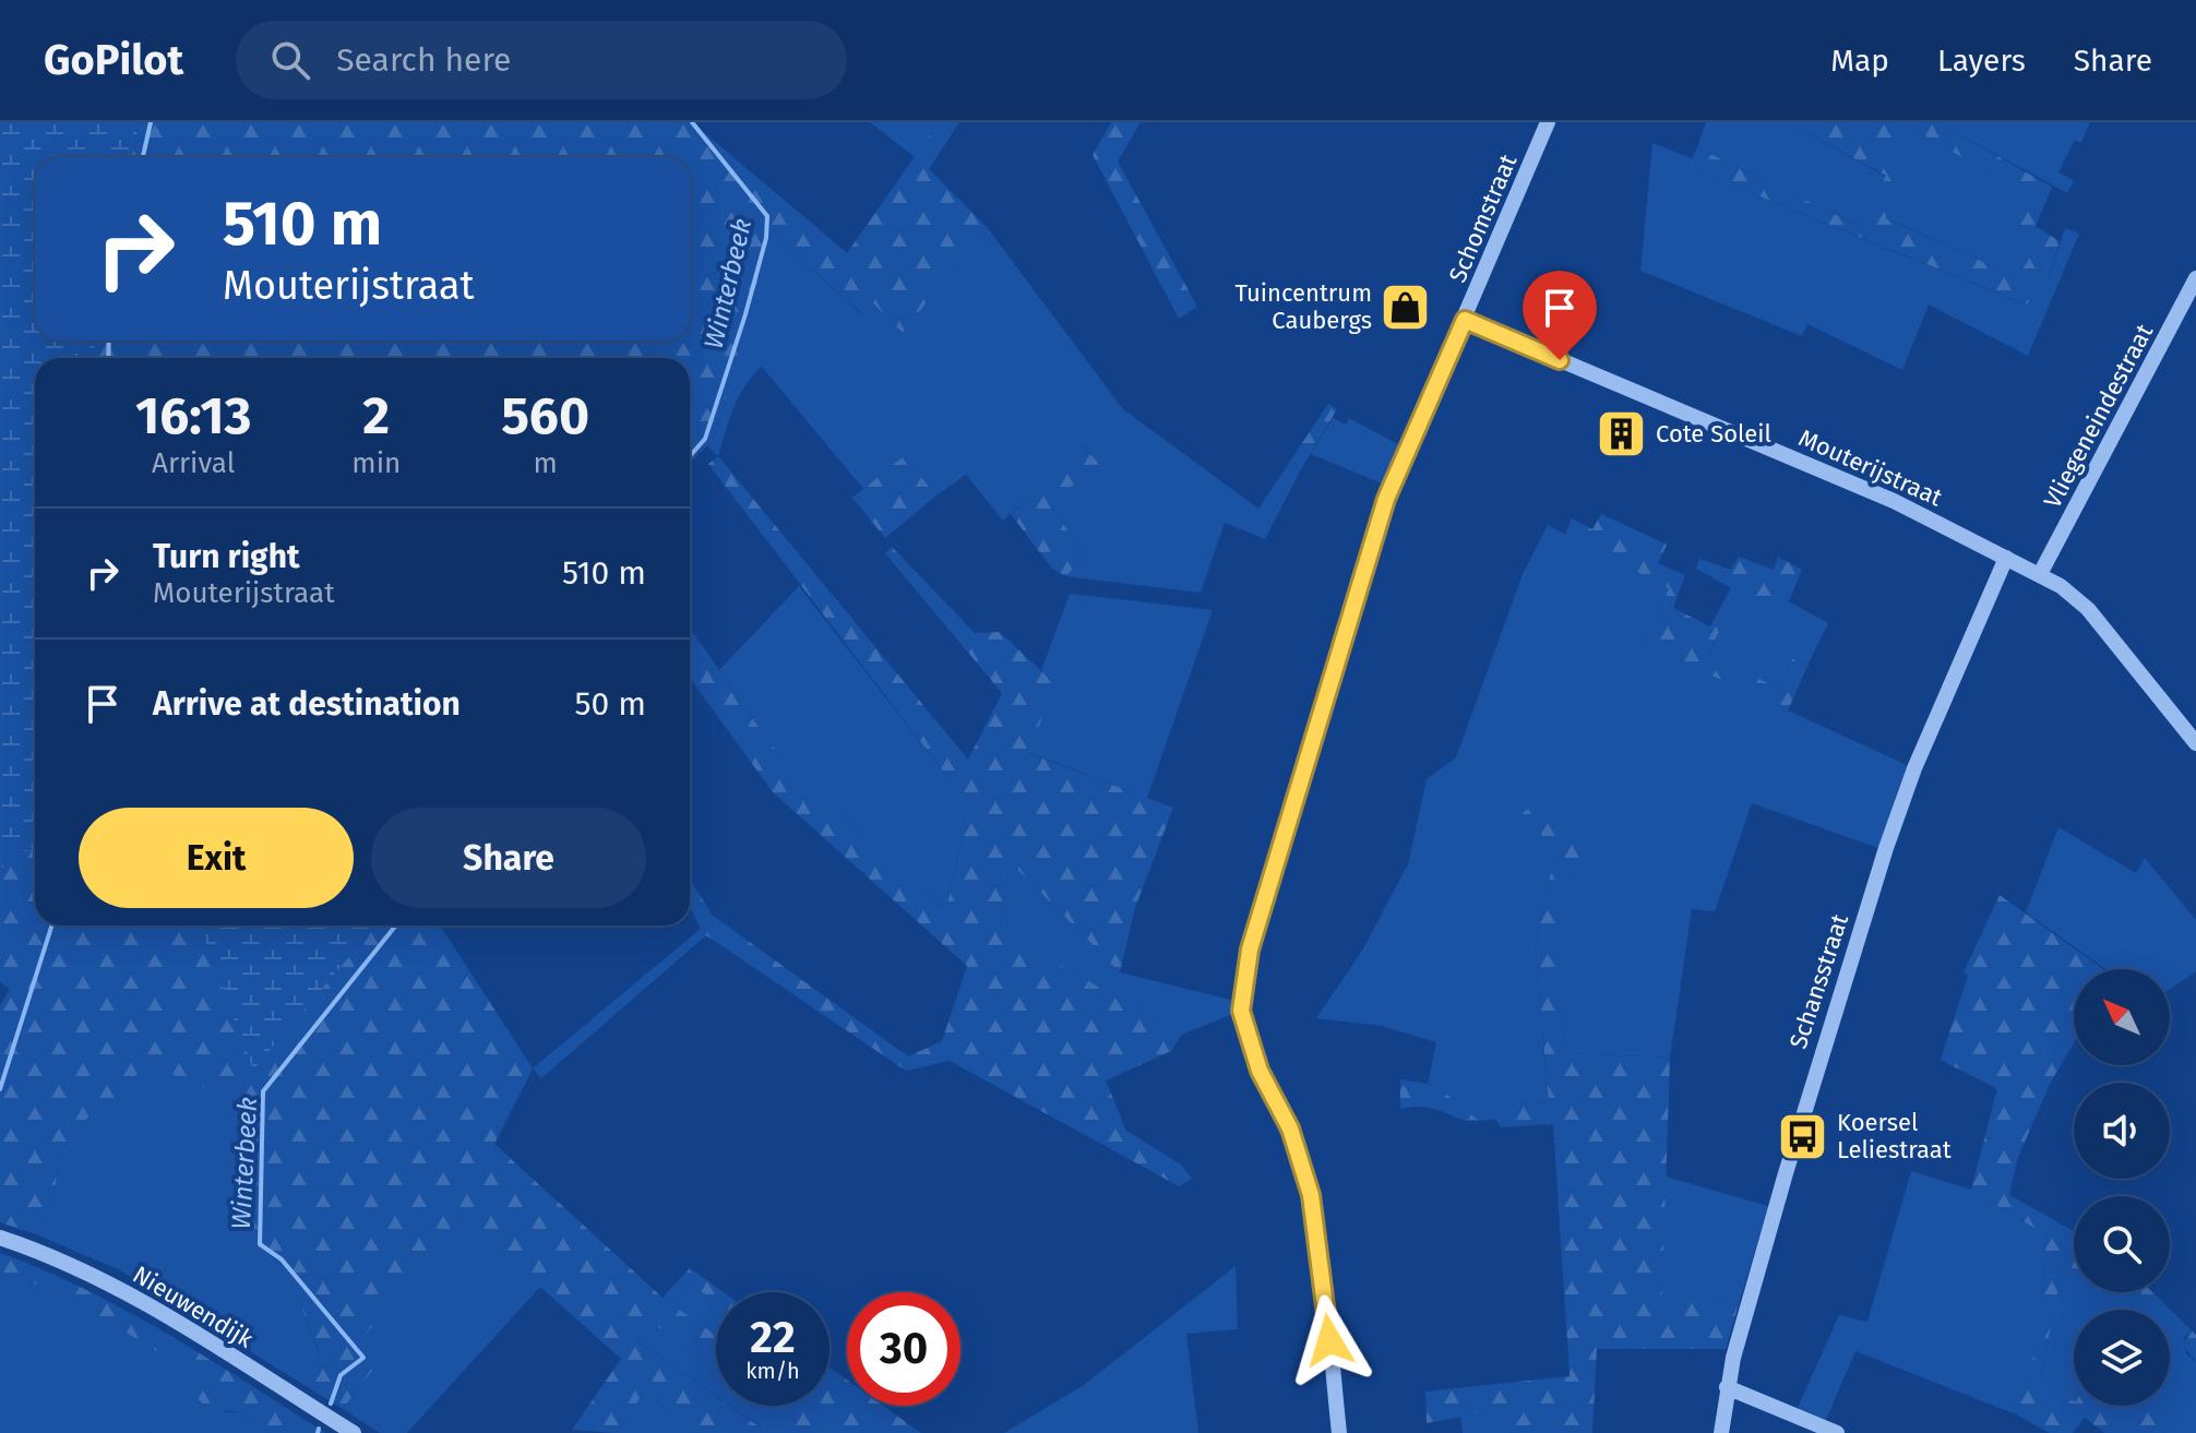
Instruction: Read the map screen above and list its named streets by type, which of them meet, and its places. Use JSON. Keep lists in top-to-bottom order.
{
  "streets": {
    "street": [
      "Schomstraat",
      "Vliegeneindestraat",
      "Mouterijstraat",
      "Schansstraat",
      "Nieuwendijk"
    ]
  },
  "crossings": [
    ["Schomstraat", "Mouterijstraat"],
    ["Vliegeneindestraat", "Mouterijstraat"],
    ["Mouterijstraat", "Schansstraat"]
  ],
  "water": ["Winterbeek"],
  "places": {
    "shop": ["Tuincentrum Caubergs"],
    "building": ["Cote Soleil"],
    "bus stop": ["Koersel Leliestraat"]
  },
  "north": "top left",
  "page": {
    "header": "GoPilot",
    "search": "Search here",
    "nav": ["Map", "Layers", "Share"],
    "turn": ["510 m", "Mouterijstraat"],
    "eta": [
      "16:13",
      "Arrival",
      "2",
      "min",
      "560",
      "m"
    ],
    "list": [
      {
        "name": "Turn right",
        "note": "Mouterijstraat",
        "value": "510 m"
      },
      {
        "name": "Arrive at destination",
        "value": "50 m"
      }
    ],
    "buttons": ["Exit", "Share"],
    "speed": "22 km/h",
    "limit": "30"
  }
}
